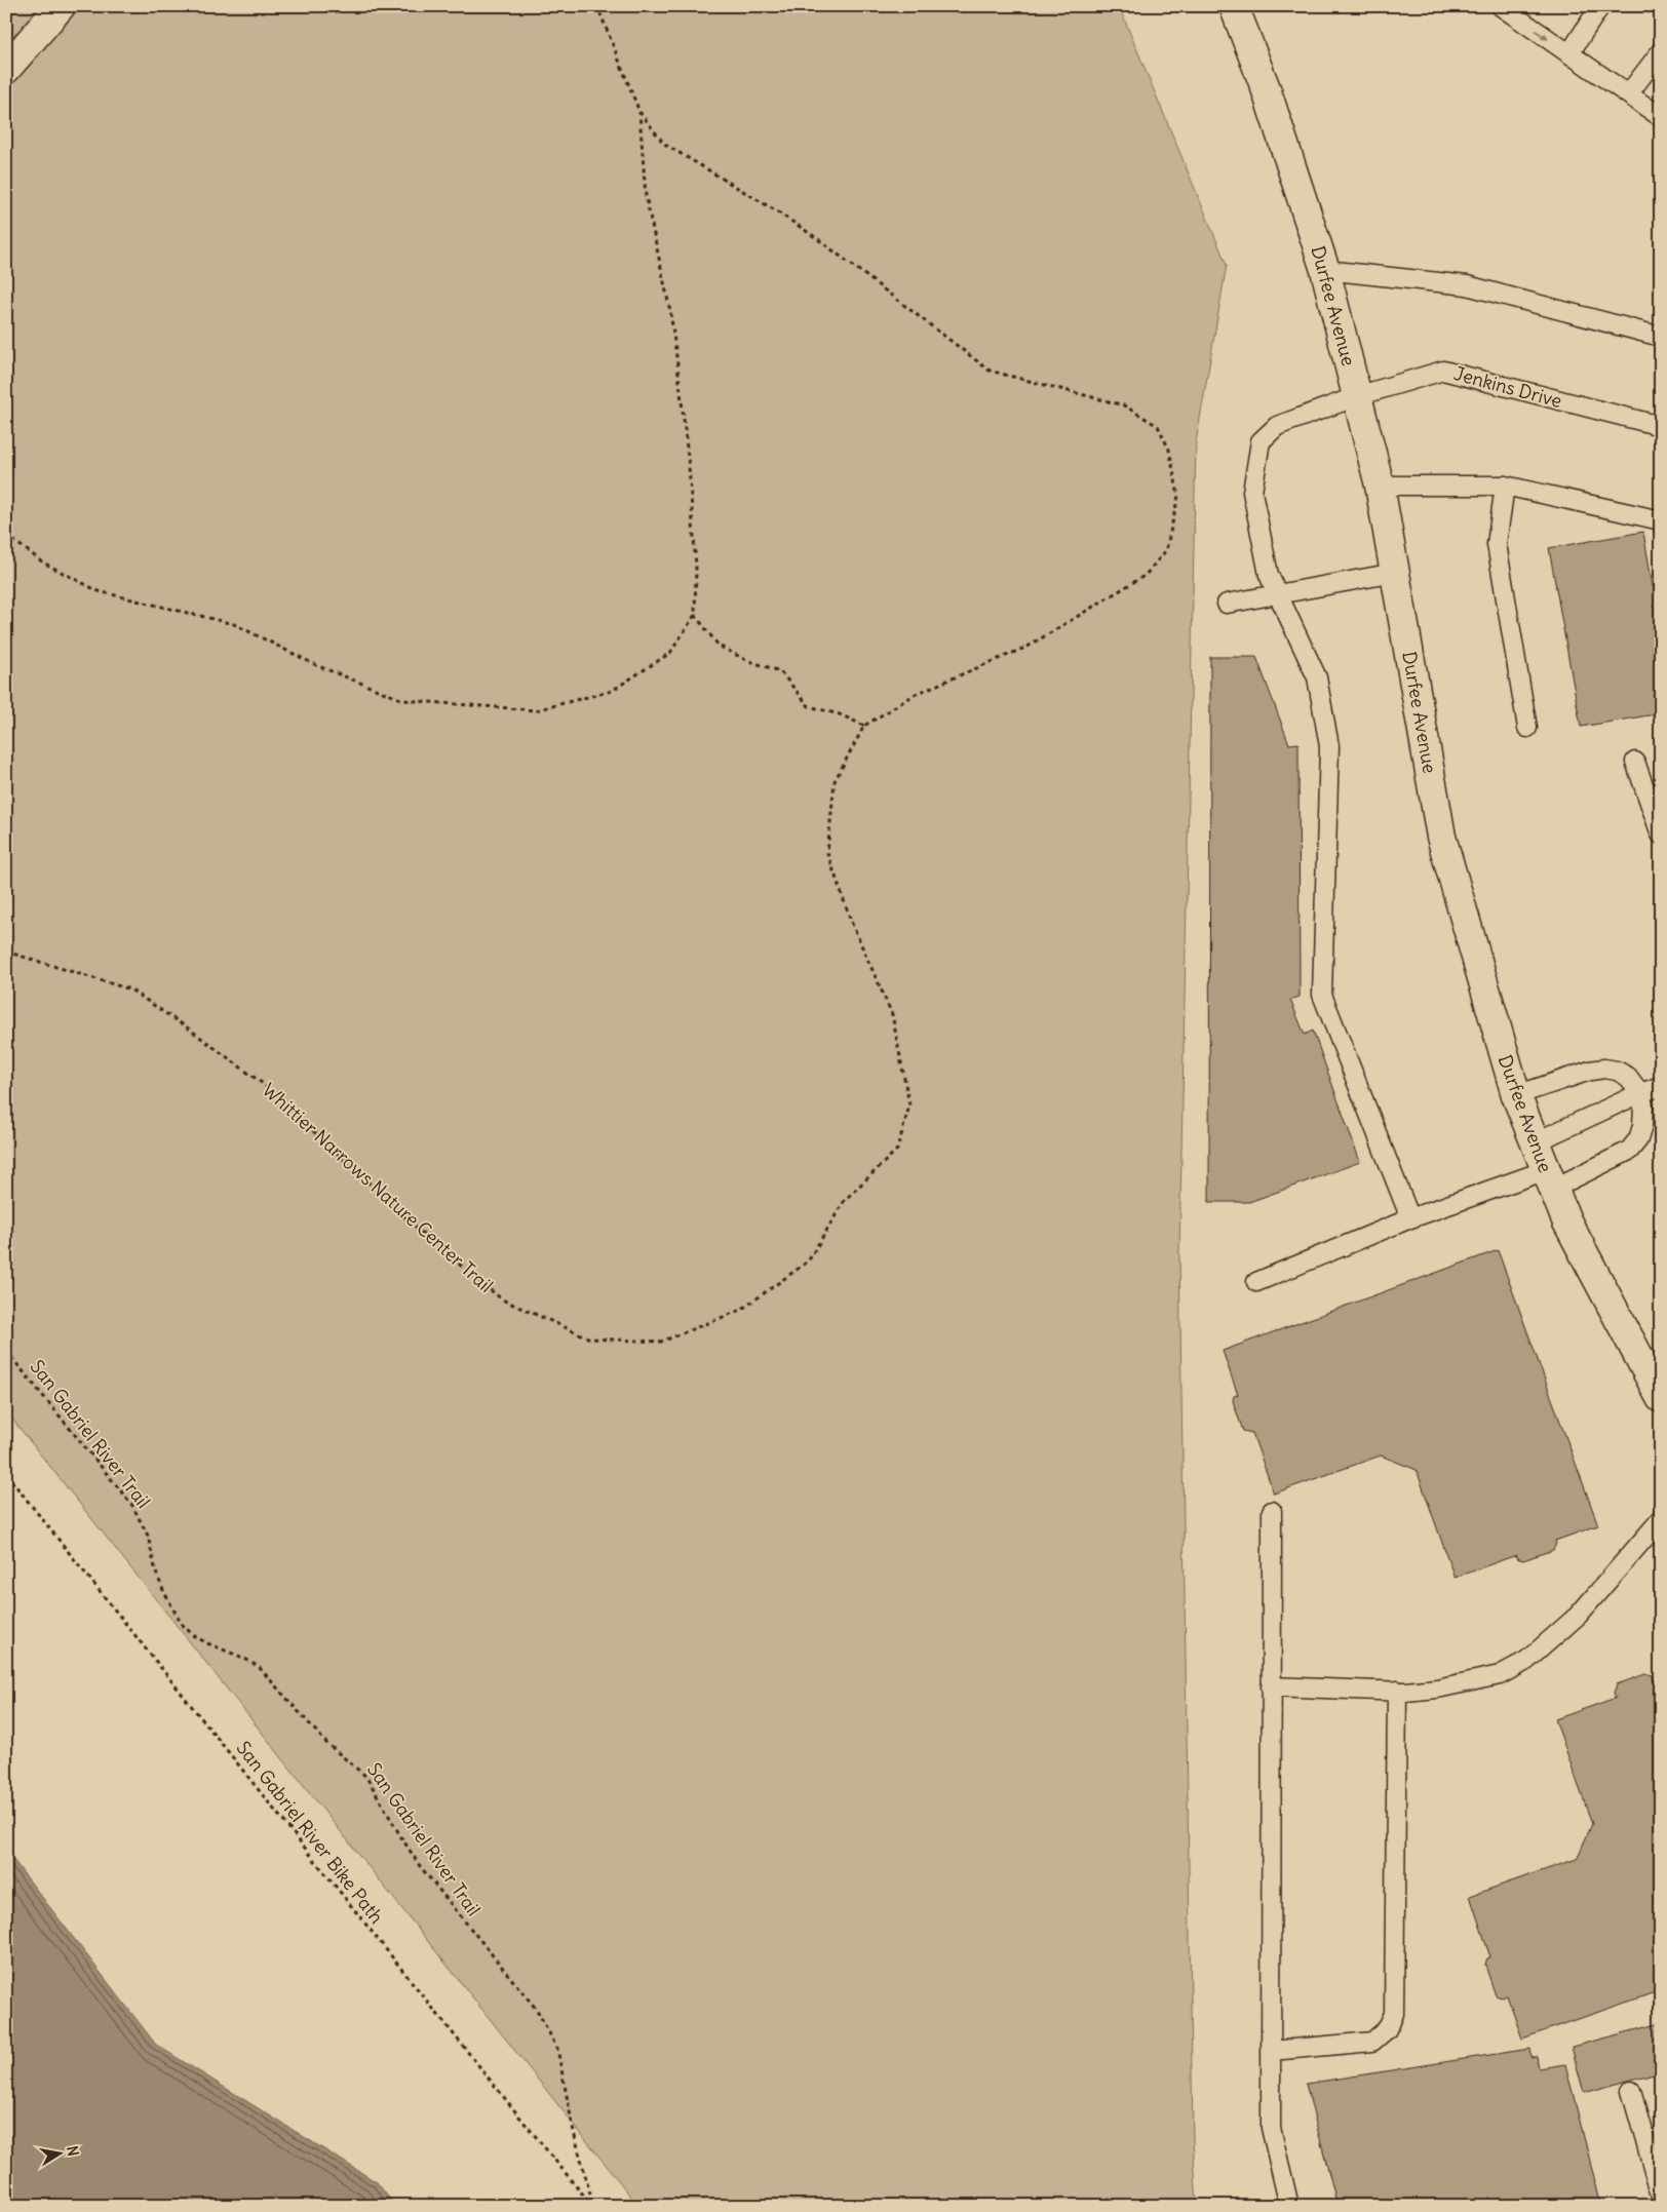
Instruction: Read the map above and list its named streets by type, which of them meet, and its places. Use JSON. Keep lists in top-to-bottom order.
{
  "streets": {
    "main road": ["Durfee Avenue"],
    "lane": ["Jenkins Drive"],
    "path": ["Whittier Narrows Nature Center Trail", "San Gabriel River Trail", "San Gabriel River Bike Path"]
  },
  "crossings": [
    ["Durfee Avenue", "Jenkins Drive"],
    ["San Gabriel River Trail", "San Gabriel River Bike Path"]
  ],
  "north": "right"
}
